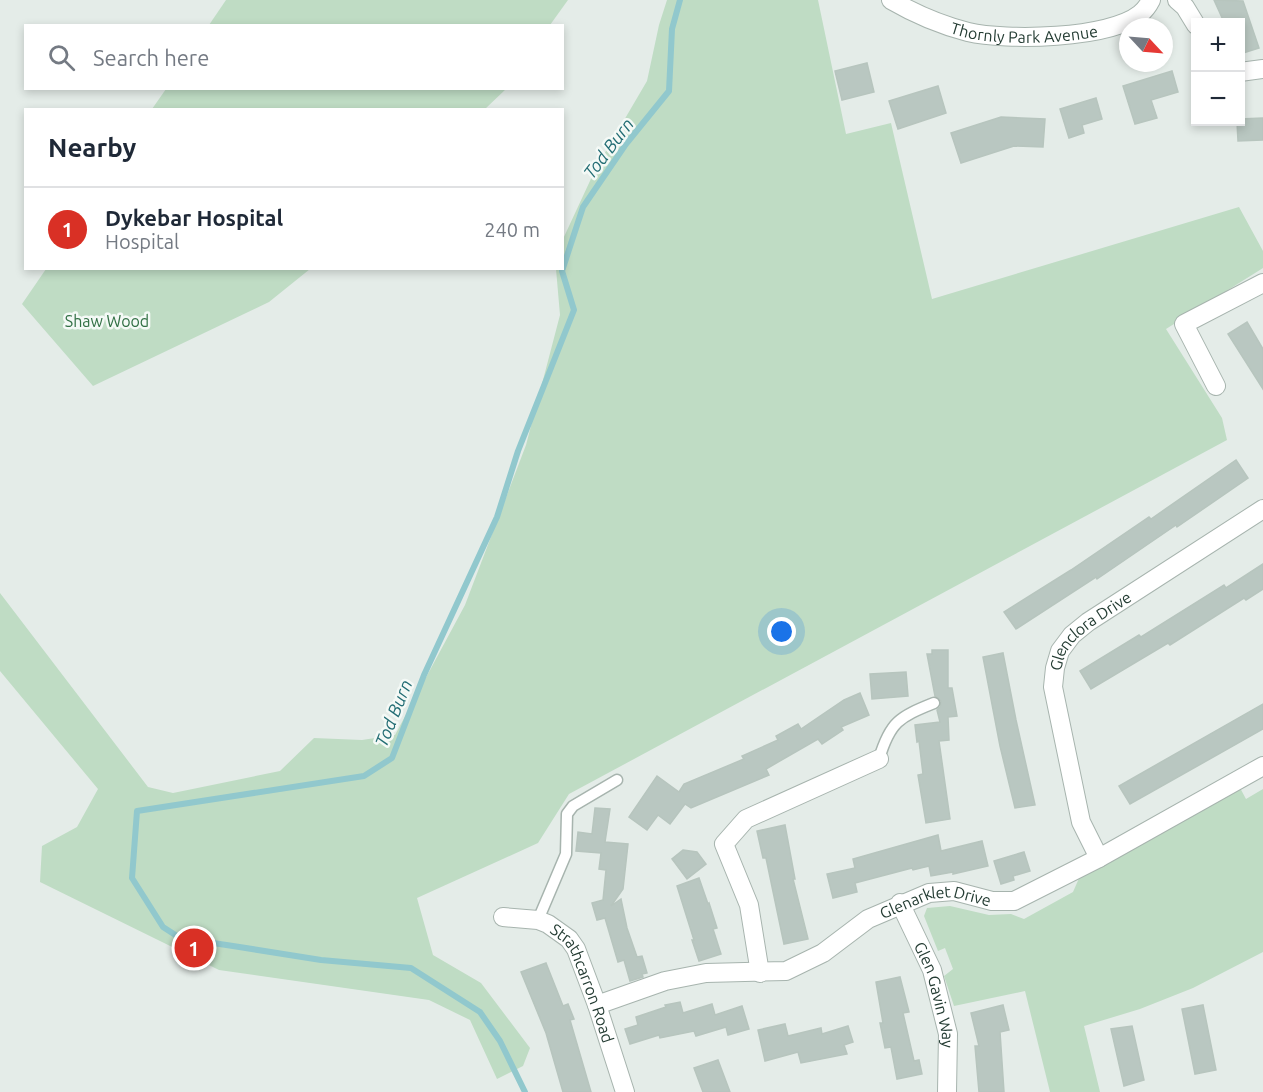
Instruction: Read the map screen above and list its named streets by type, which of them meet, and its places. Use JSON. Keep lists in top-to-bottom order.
{
  "streets": {
    "street": [
      "Thornly Park Avenue",
      "Glenclora Drive",
      "Glenarklet Drive",
      "Strathcarron Road",
      "Glen Gavin Way"
    ]
  },
  "crossings": [
    ["Glenclora Drive", "Glenarklet Drive"],
    ["Glenarklet Drive", "Strathcarron Road"],
    ["Glenarklet Drive", "Glen Gavin Way"]
  ],
  "water": ["Tod Burn"],
  "parks": ["Shaw Wood"],
  "north": "bottom right",
  "page": {
    "map_buttons": ["+", "−"],
    "search": "Search here",
    "heading": "Nearby",
    "list": [
      {
        "mark": "1",
        "name": "Dykebar Hospital",
        "note": "Hospital",
        "value": "240 m"
      }
    ],
    "pins": "1"
  }
}
